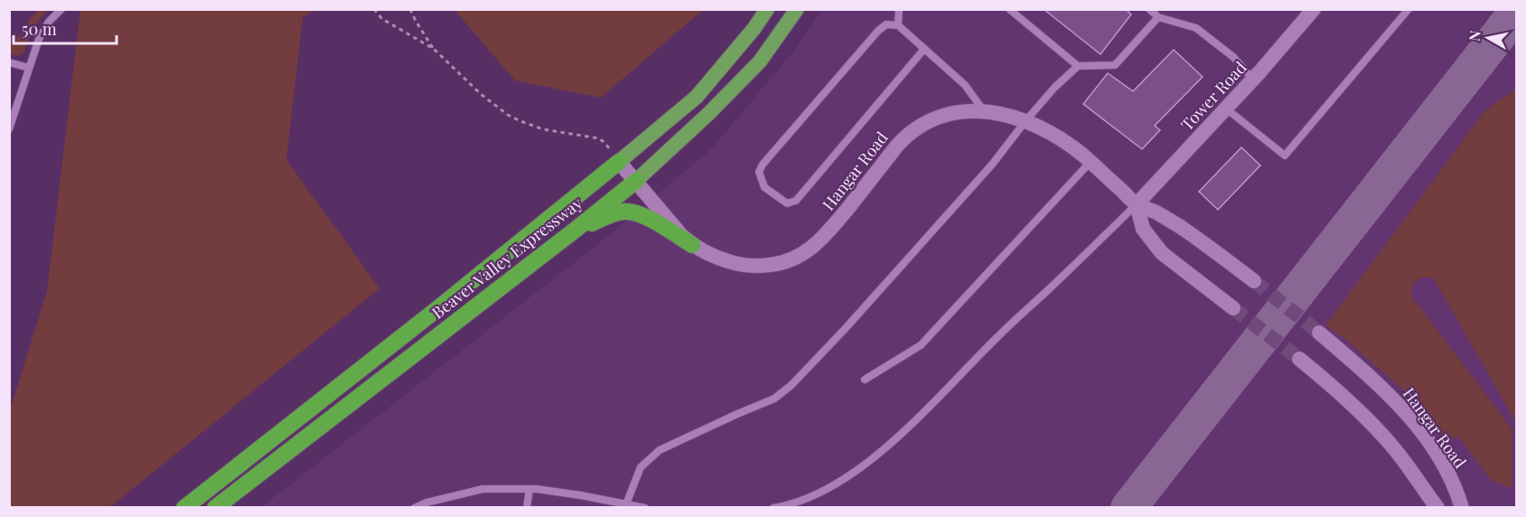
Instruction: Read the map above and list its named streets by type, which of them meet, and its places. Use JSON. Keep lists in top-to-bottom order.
{
  "streets": {
    "highway": ["Beaver Valley Expressway"],
    "street": ["Tower Road", "Hangar Road"]
  },
  "crossings": [
    ["Tower Road", "Hangar Road"],
    ["Hangar Road", "Beaver Valley Expressway"]
  ],
  "scale_bar": "50 m",
  "north": "left"
}
